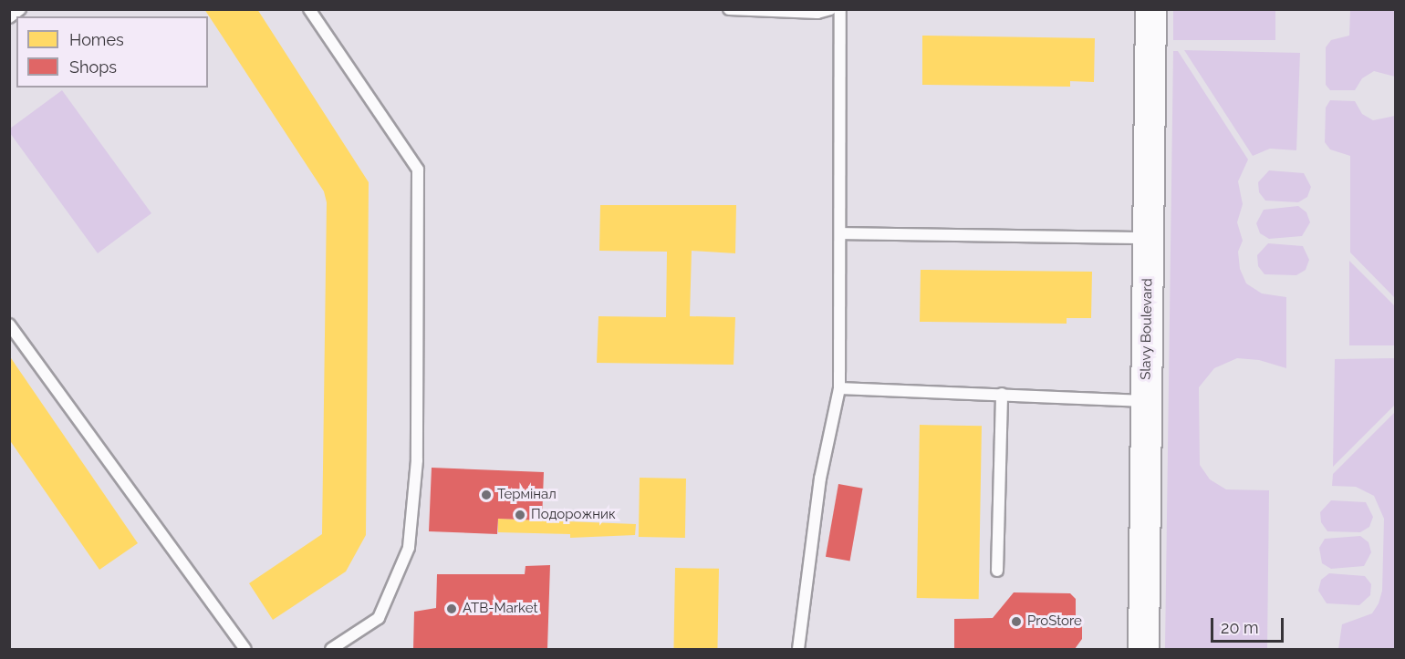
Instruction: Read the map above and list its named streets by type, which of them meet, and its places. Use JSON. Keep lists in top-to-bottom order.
{
  "streets": {
    "main road": ["Slavy Boulevard"]
  },
  "places": [
    "Термінал",
    "Подорожник",
    "ATB-Market",
    "ProStore"
  ],
  "legend": ["Homes", "Shops"],
  "scale_bar": "20 m"
}
